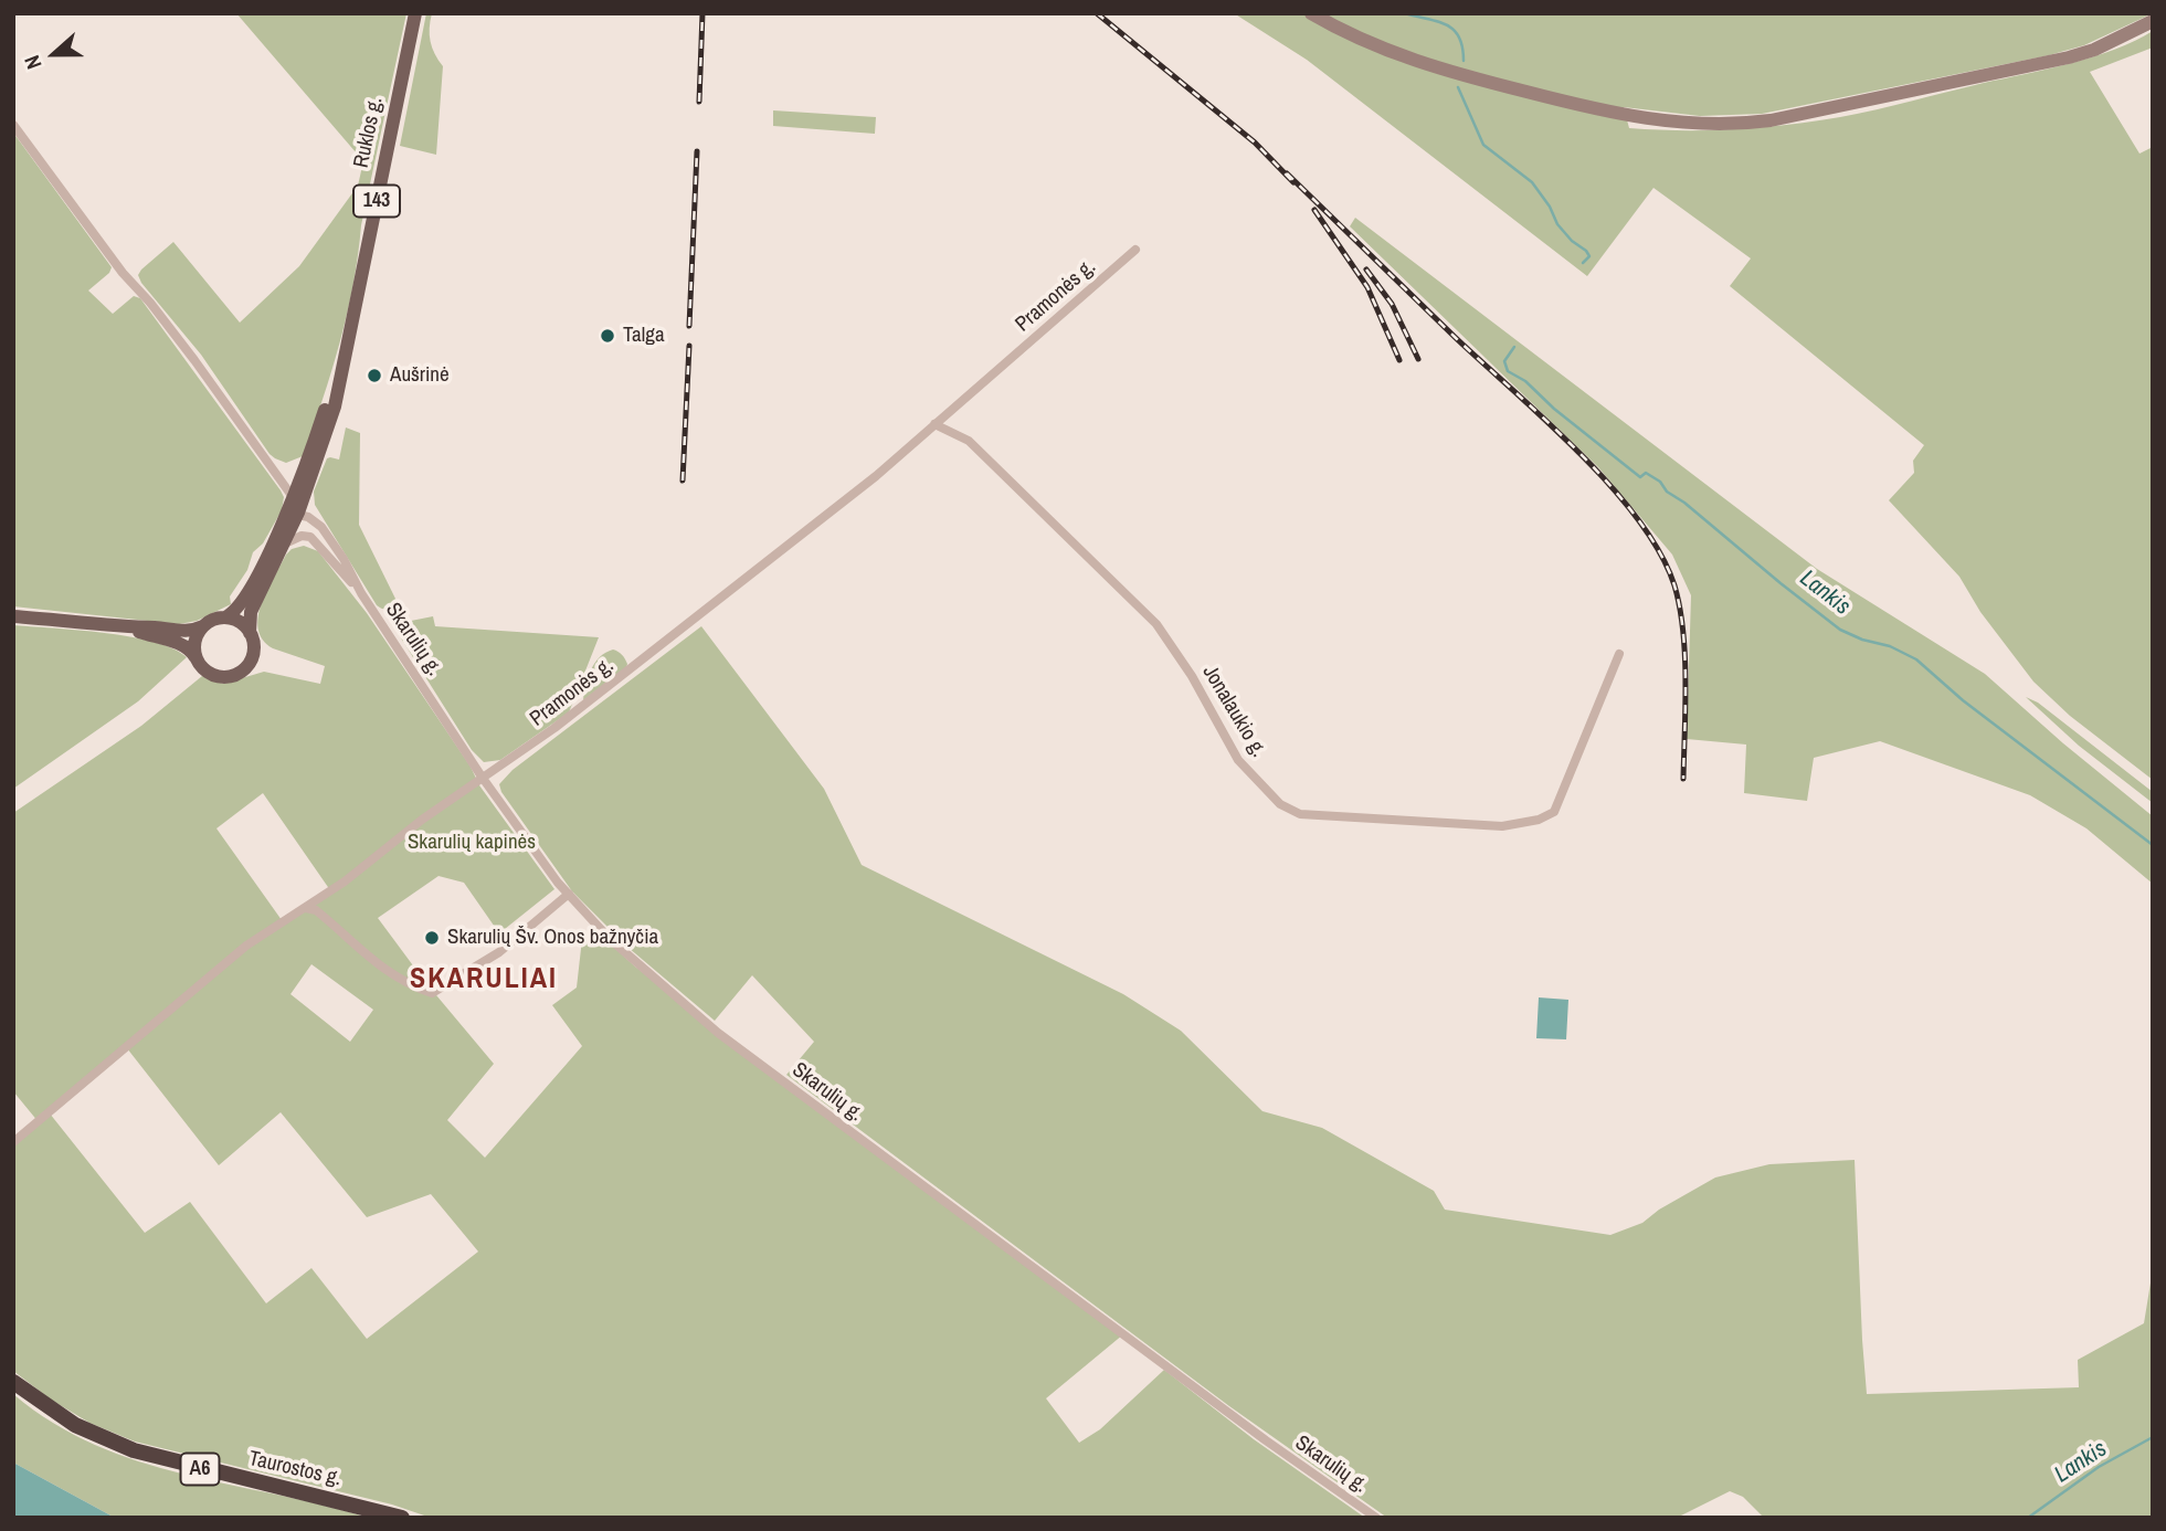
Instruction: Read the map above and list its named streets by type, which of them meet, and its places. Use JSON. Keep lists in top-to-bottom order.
{
  "streets": {
    "highway": ["A6", "Taurostos g."],
    "main road": ["Ruklos g.", "143"],
    "street": ["Pramonės g.", "Skarulių g.", "Jonalaukio g."]
  },
  "crossings": [
    ["Ruklos g.", "143"],
    ["143", "Skarulių g."],
    ["Pramonės g.", "Skarulių g."],
    ["Pramonės g.", "Jonalaukio g."]
  ],
  "districts": ["SKARULIAI"],
  "water": ["Lankis"],
  "parks": ["Skarulių kapinės"],
  "places": ["Talga", "Aušrinė", "Skarulių Šv. Onos bažnyčia"],
  "north": "left"
}
